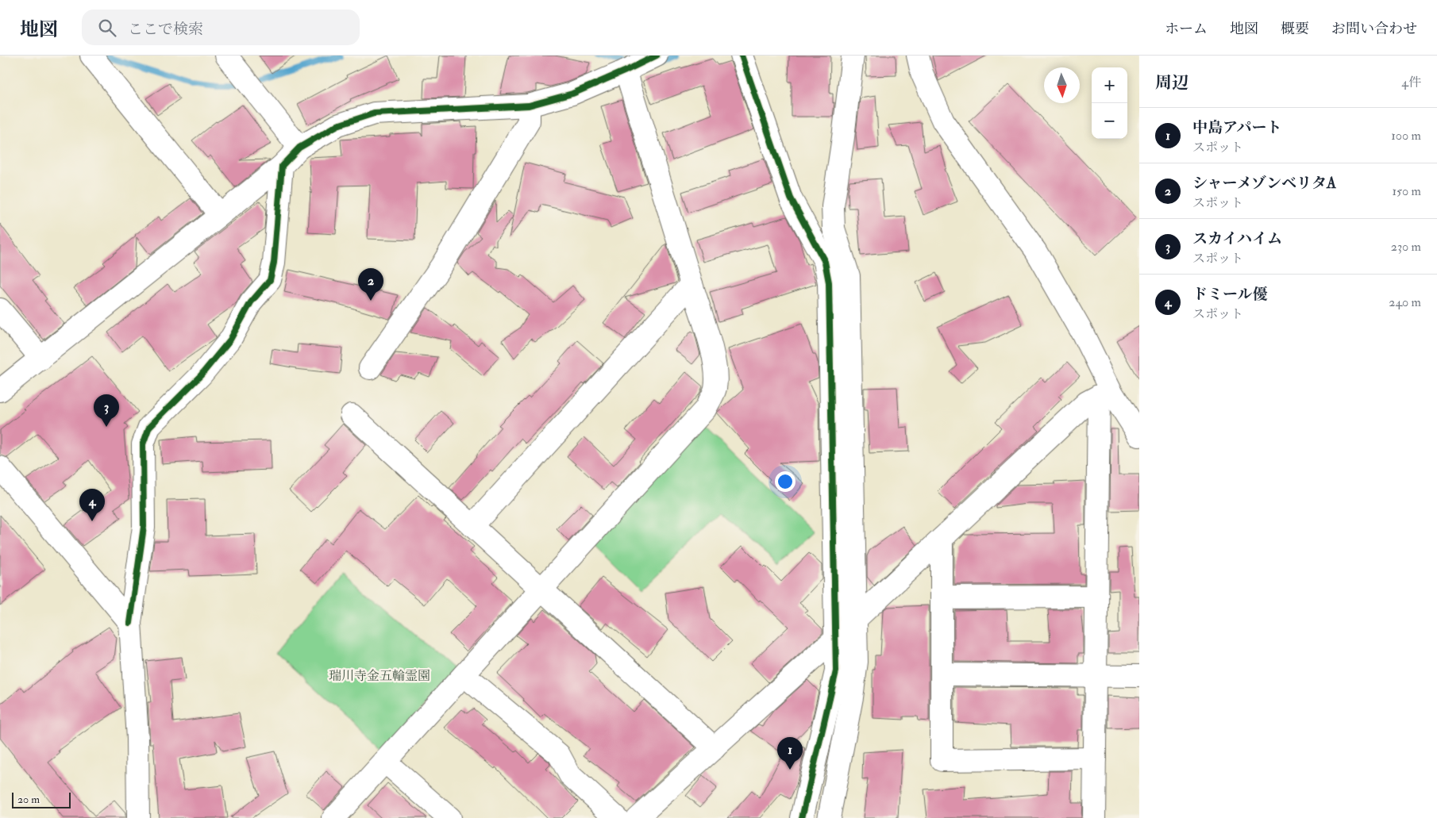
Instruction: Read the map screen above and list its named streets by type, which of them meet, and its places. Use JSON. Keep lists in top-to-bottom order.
{
  "parks": ["瑞川寺金五輪霊園"],
  "scale_bar": "20 m",
  "north": "bottom",
  "page": {
    "header": "地図",
    "search": "ここで検索",
    "nav": [
      "ホーム",
      "地図",
      "概要",
      "お問い合わせ"
    ],
    "heading": ["周辺", "4件"],
    "map_buttons": ["+", "−"],
    "list": [
      {
        "mark": "1",
        "name": "中島アパート",
        "note": "スポット",
        "value": "100 m"
      },
      {
        "mark": "2",
        "name": "シャーメゾンベリタA",
        "note": "スポット",
        "value": "150 m"
      },
      {
        "mark": "3",
        "name": "スカイハイム",
        "note": "スポット",
        "value": "230 m"
      },
      {
        "mark": "4",
        "name": "ドミール優",
        "note": "スポット",
        "value": "240 m"
      }
    ],
    "pins": [
      "2",
      "3",
      "4",
      "1"
    ],
    "scale": "20 m"
  }
}
